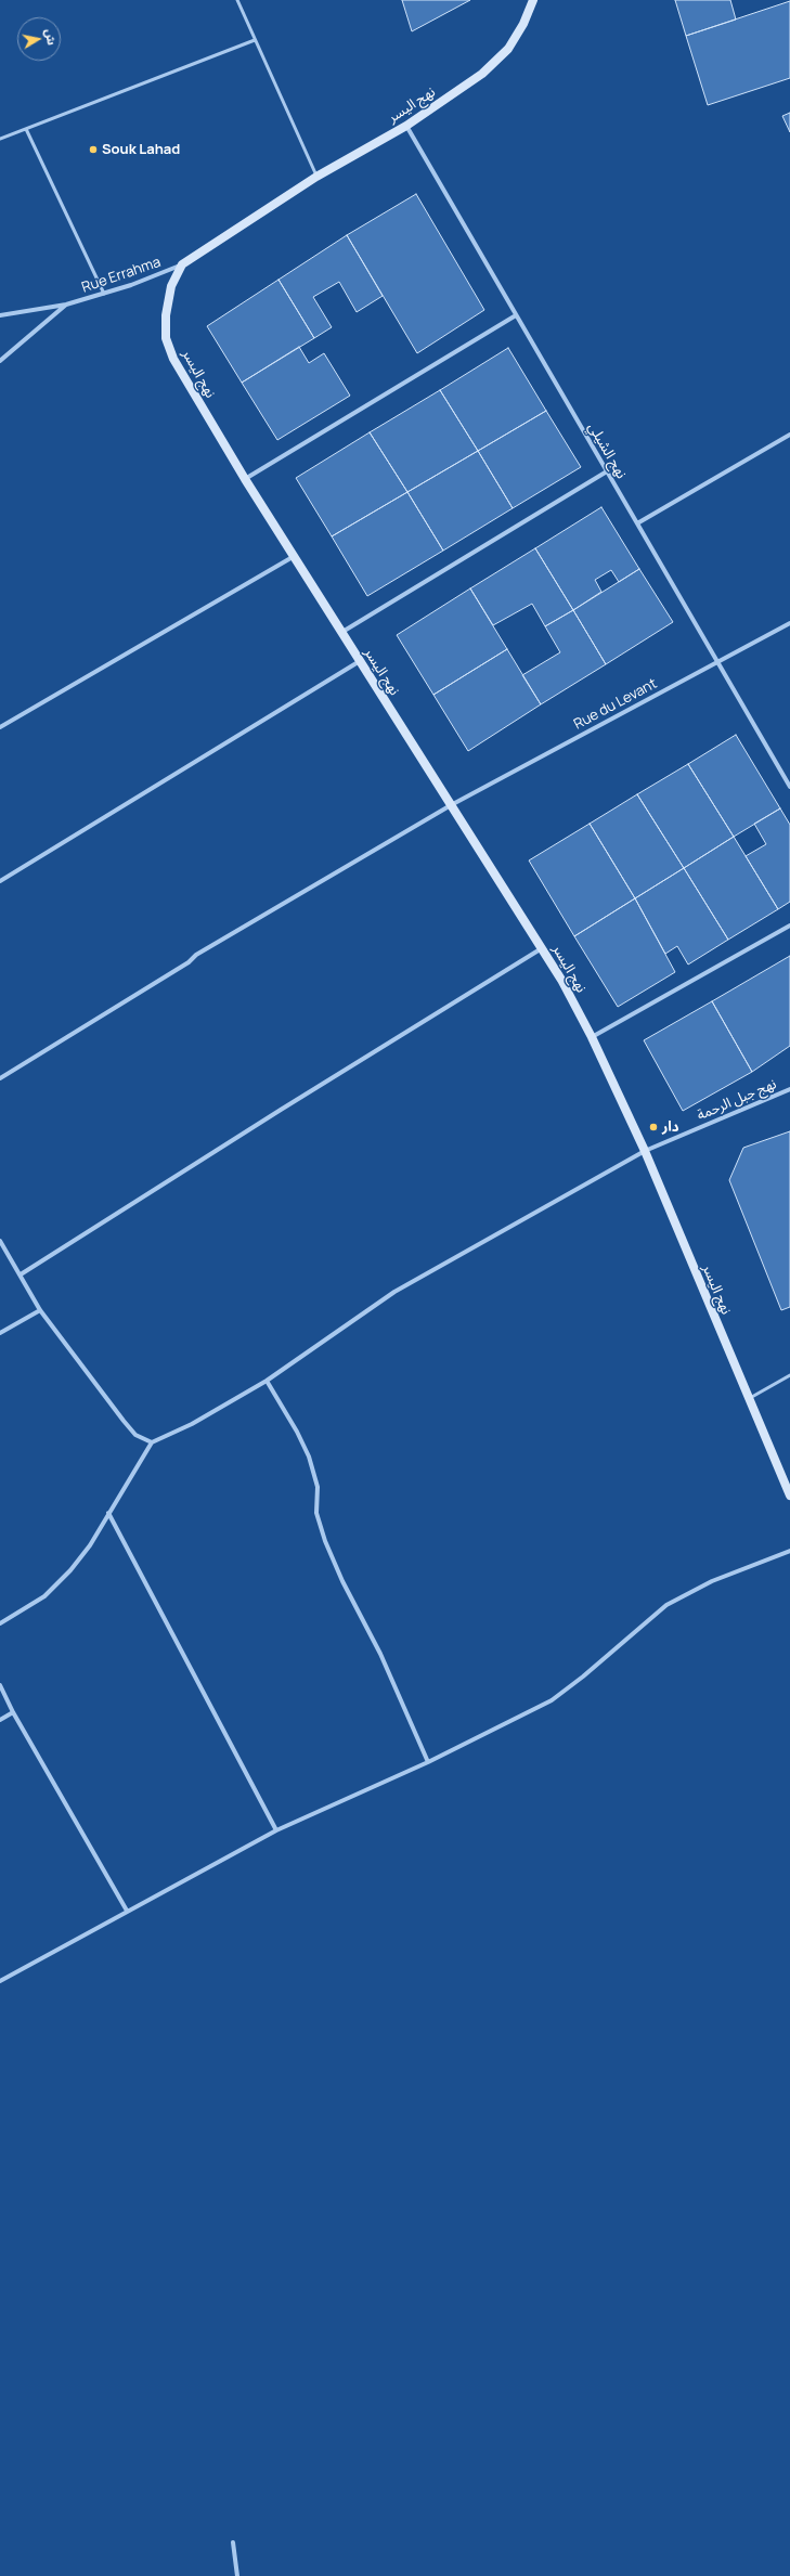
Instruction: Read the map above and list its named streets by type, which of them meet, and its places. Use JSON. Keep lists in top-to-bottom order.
{
  "streets": {
    "main road": ["نهج اليسر"],
    "street": [
      "Rue Errahma",
      "نهج الشيلي",
      "Rue du Levant",
      "نهج جبل الرحمة"
    ]
  },
  "crossings": [
    ["نهج اليسر", "Rue Errahma"],
    ["نهج اليسر", "نهج الشيلي"],
    ["نهج اليسر", "Rue du Levant"],
    ["نهج اليسر", "نهج جبل الرحمة"],
    ["نهج الشيلي", "Rue du Levant"]
  ],
  "places": ["Souk Lahad", "دار"],
  "north": "right"
}
